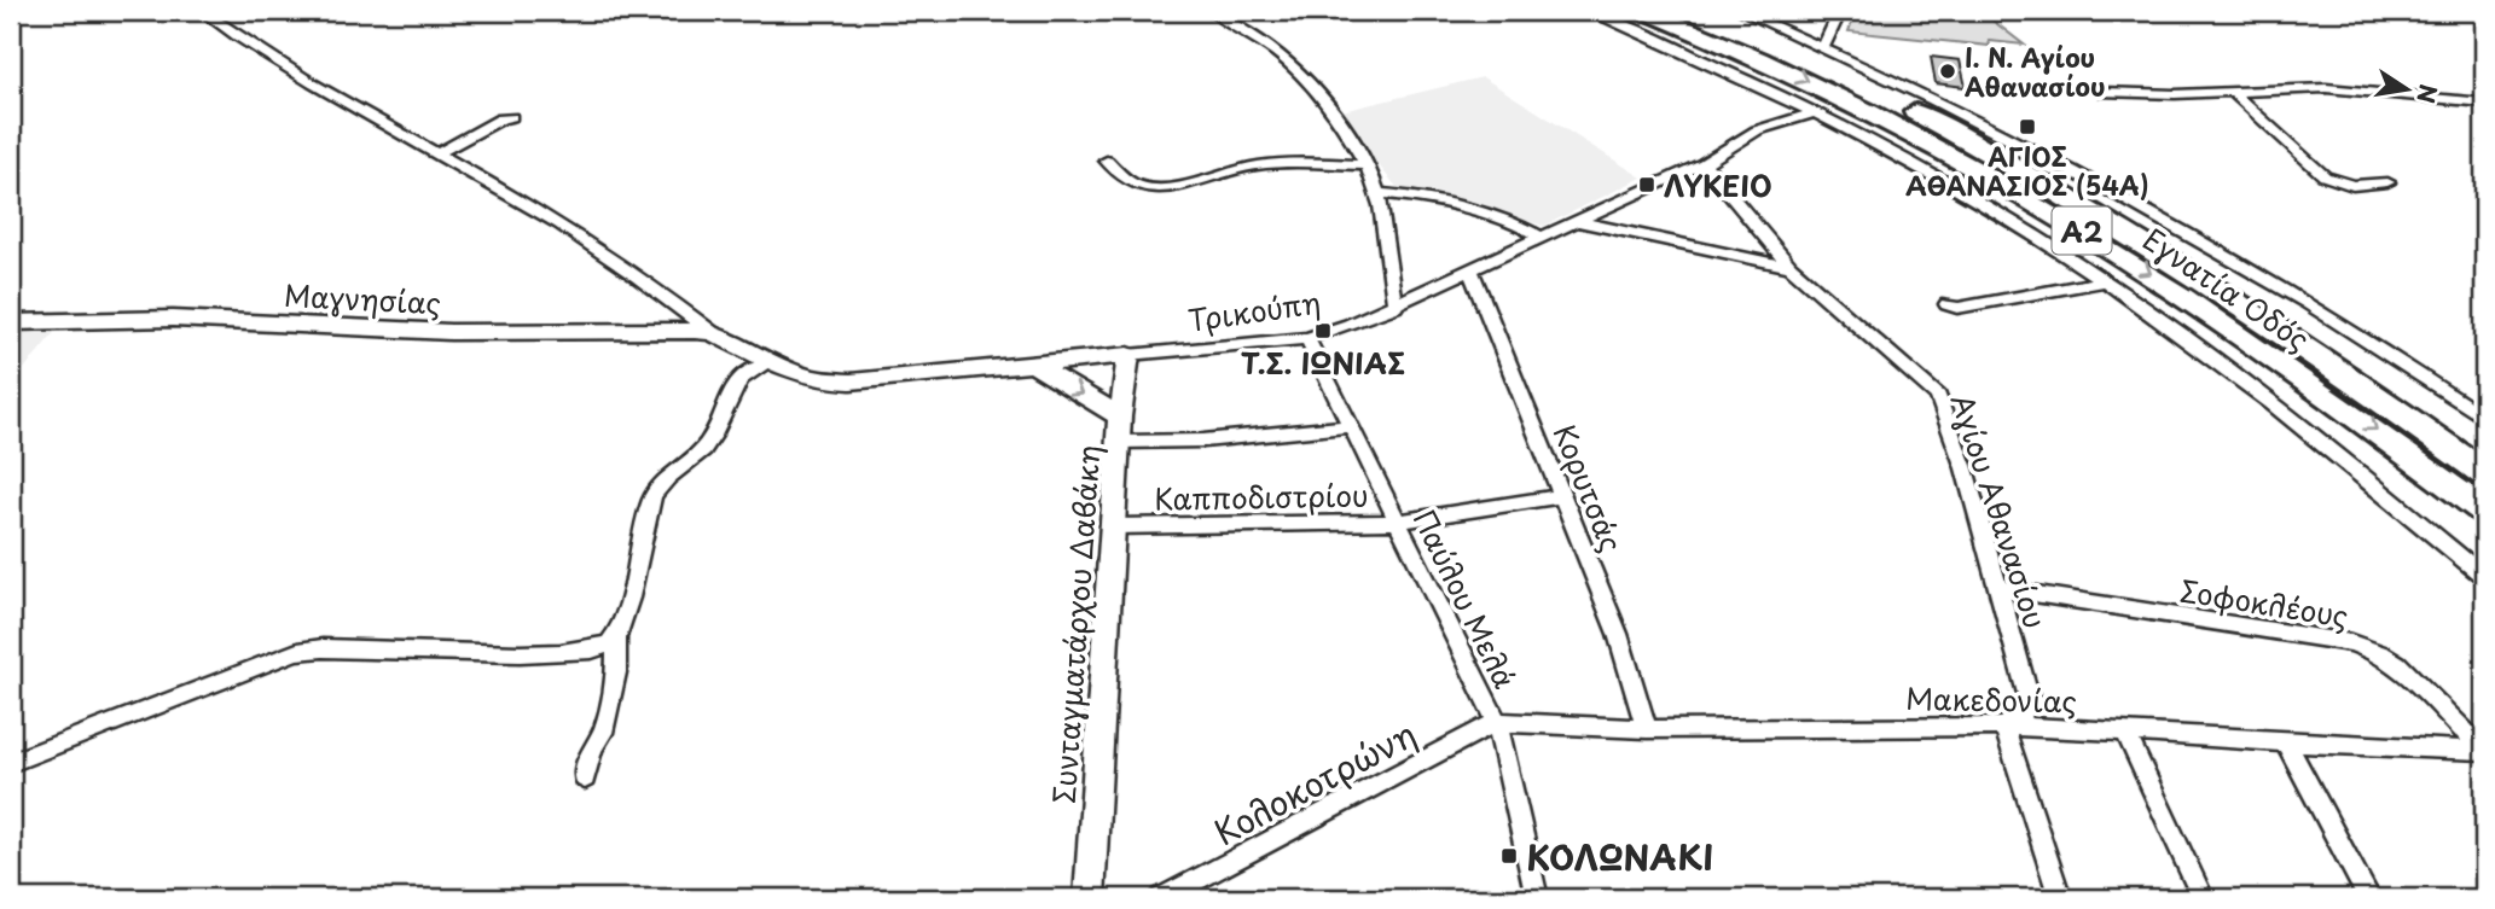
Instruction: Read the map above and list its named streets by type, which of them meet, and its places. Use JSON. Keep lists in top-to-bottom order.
{
  "streets": {
    "highway": ["Α2", "Εγνατία Οδός"],
    "street": [
      "Μαγνησίας",
      "Τρικούπη",
      "Κορυτσάς",
      "Καπποδιστρίου",
      "Αγίου Αθανασίου",
      "Παύλου Μελά",
      "Σοφοκλέους",
      "Συνταγματάρχου Δαβάκη",
      "Μακεδονίας",
      "Κολοκοτρώνη"
    ]
  },
  "crossings": [
    ["Μαγνησίας", "Τρικούπη"],
    ["Τρικούπη", "Κορυτσάς"],
    ["Τρικούπη", "Αγίου Αθανασίου"],
    ["Τρικούπη", "Παύλου Μελά"],
    ["Τρικούπη", "Συνταγματάρχου Δαβάκη"],
    ["Κορυτσάς", "Καπποδιστρίου"],
    ["Κορυτσάς", "Μακεδονίας"],
    ["Καπποδιστρίου", "Παύλου Μελά"],
    ["Καπποδιστρίου", "Συνταγματάρχου Δαβάκη"],
    ["Αγίου Αθανασίου", "Σοφοκλέους"],
    ["Αγίου Αθανασίου", "Μακεδονίας"],
    ["Παύλου Μελά", "Μακεδονίας"],
    ["Παύλου Μελά", "Κολοκοτρώνη"],
    ["Σοφοκλέους", "Μακεδονίας"],
    ["Μακεδονίας", "Κολοκοτρώνη"]
  ],
  "places": {
    "other": ["Ι. Ν. Αγίου Αθανασίου"],
    "transit": [
      "ΑΓΙΟΣ ΑΘΑΝΑΣΙΟΣ (54Α)",
      "ΛΥΚΕΙΟ",
      "Τ.Σ. ΙΩΝΙΑΣ",
      "ΚΟΛΩΝΑΚΙ"
    ]
  },
  "north": "right"
}
